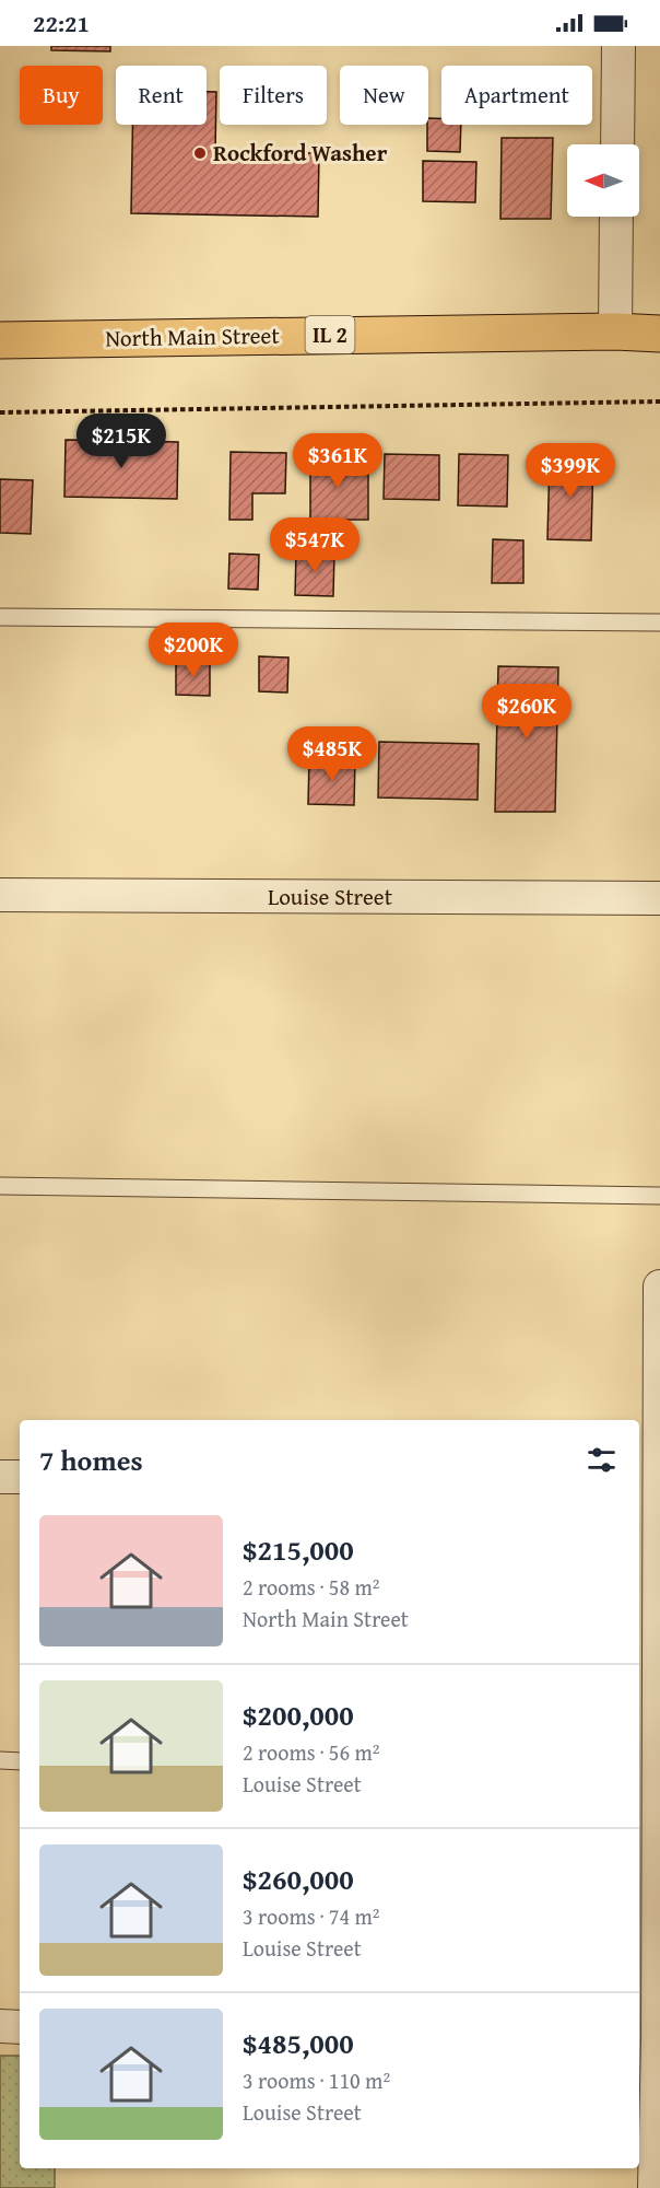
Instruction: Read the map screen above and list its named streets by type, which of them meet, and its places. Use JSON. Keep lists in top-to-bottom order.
{
  "streets": {
    "main road": ["IL 2", "North Main Street"],
    "street": ["Louise Street"]
  },
  "places": ["Rockford Washer"],
  "north": "left",
  "page": {
    "status": "22:21",
    "chip": [
      "Buy",
      "Rent",
      "Filters",
      "New",
      "Apartment"
    ],
    "price": [
      "$215K",
      "$361K",
      "$399K",
      "$547K",
      "$200K",
      "$260K",
      "$485K"
    ],
    "heading": "7 homes",
    "list": [
      {
        "name": "$215,000",
        "note": "2 rooms · 58 m² · North Main Street"
      },
      {
        "name": "$200,000",
        "note": "2 rooms · 56 m² · Louise Street"
      },
      {
        "name": "$260,000",
        "note": "3 rooms · 74 m² · Louise Street"
      },
      {
        "name": "$485,000",
        "note": "3 rooms · 110 m² · Louise Street"
      }
    ]
  }
}
